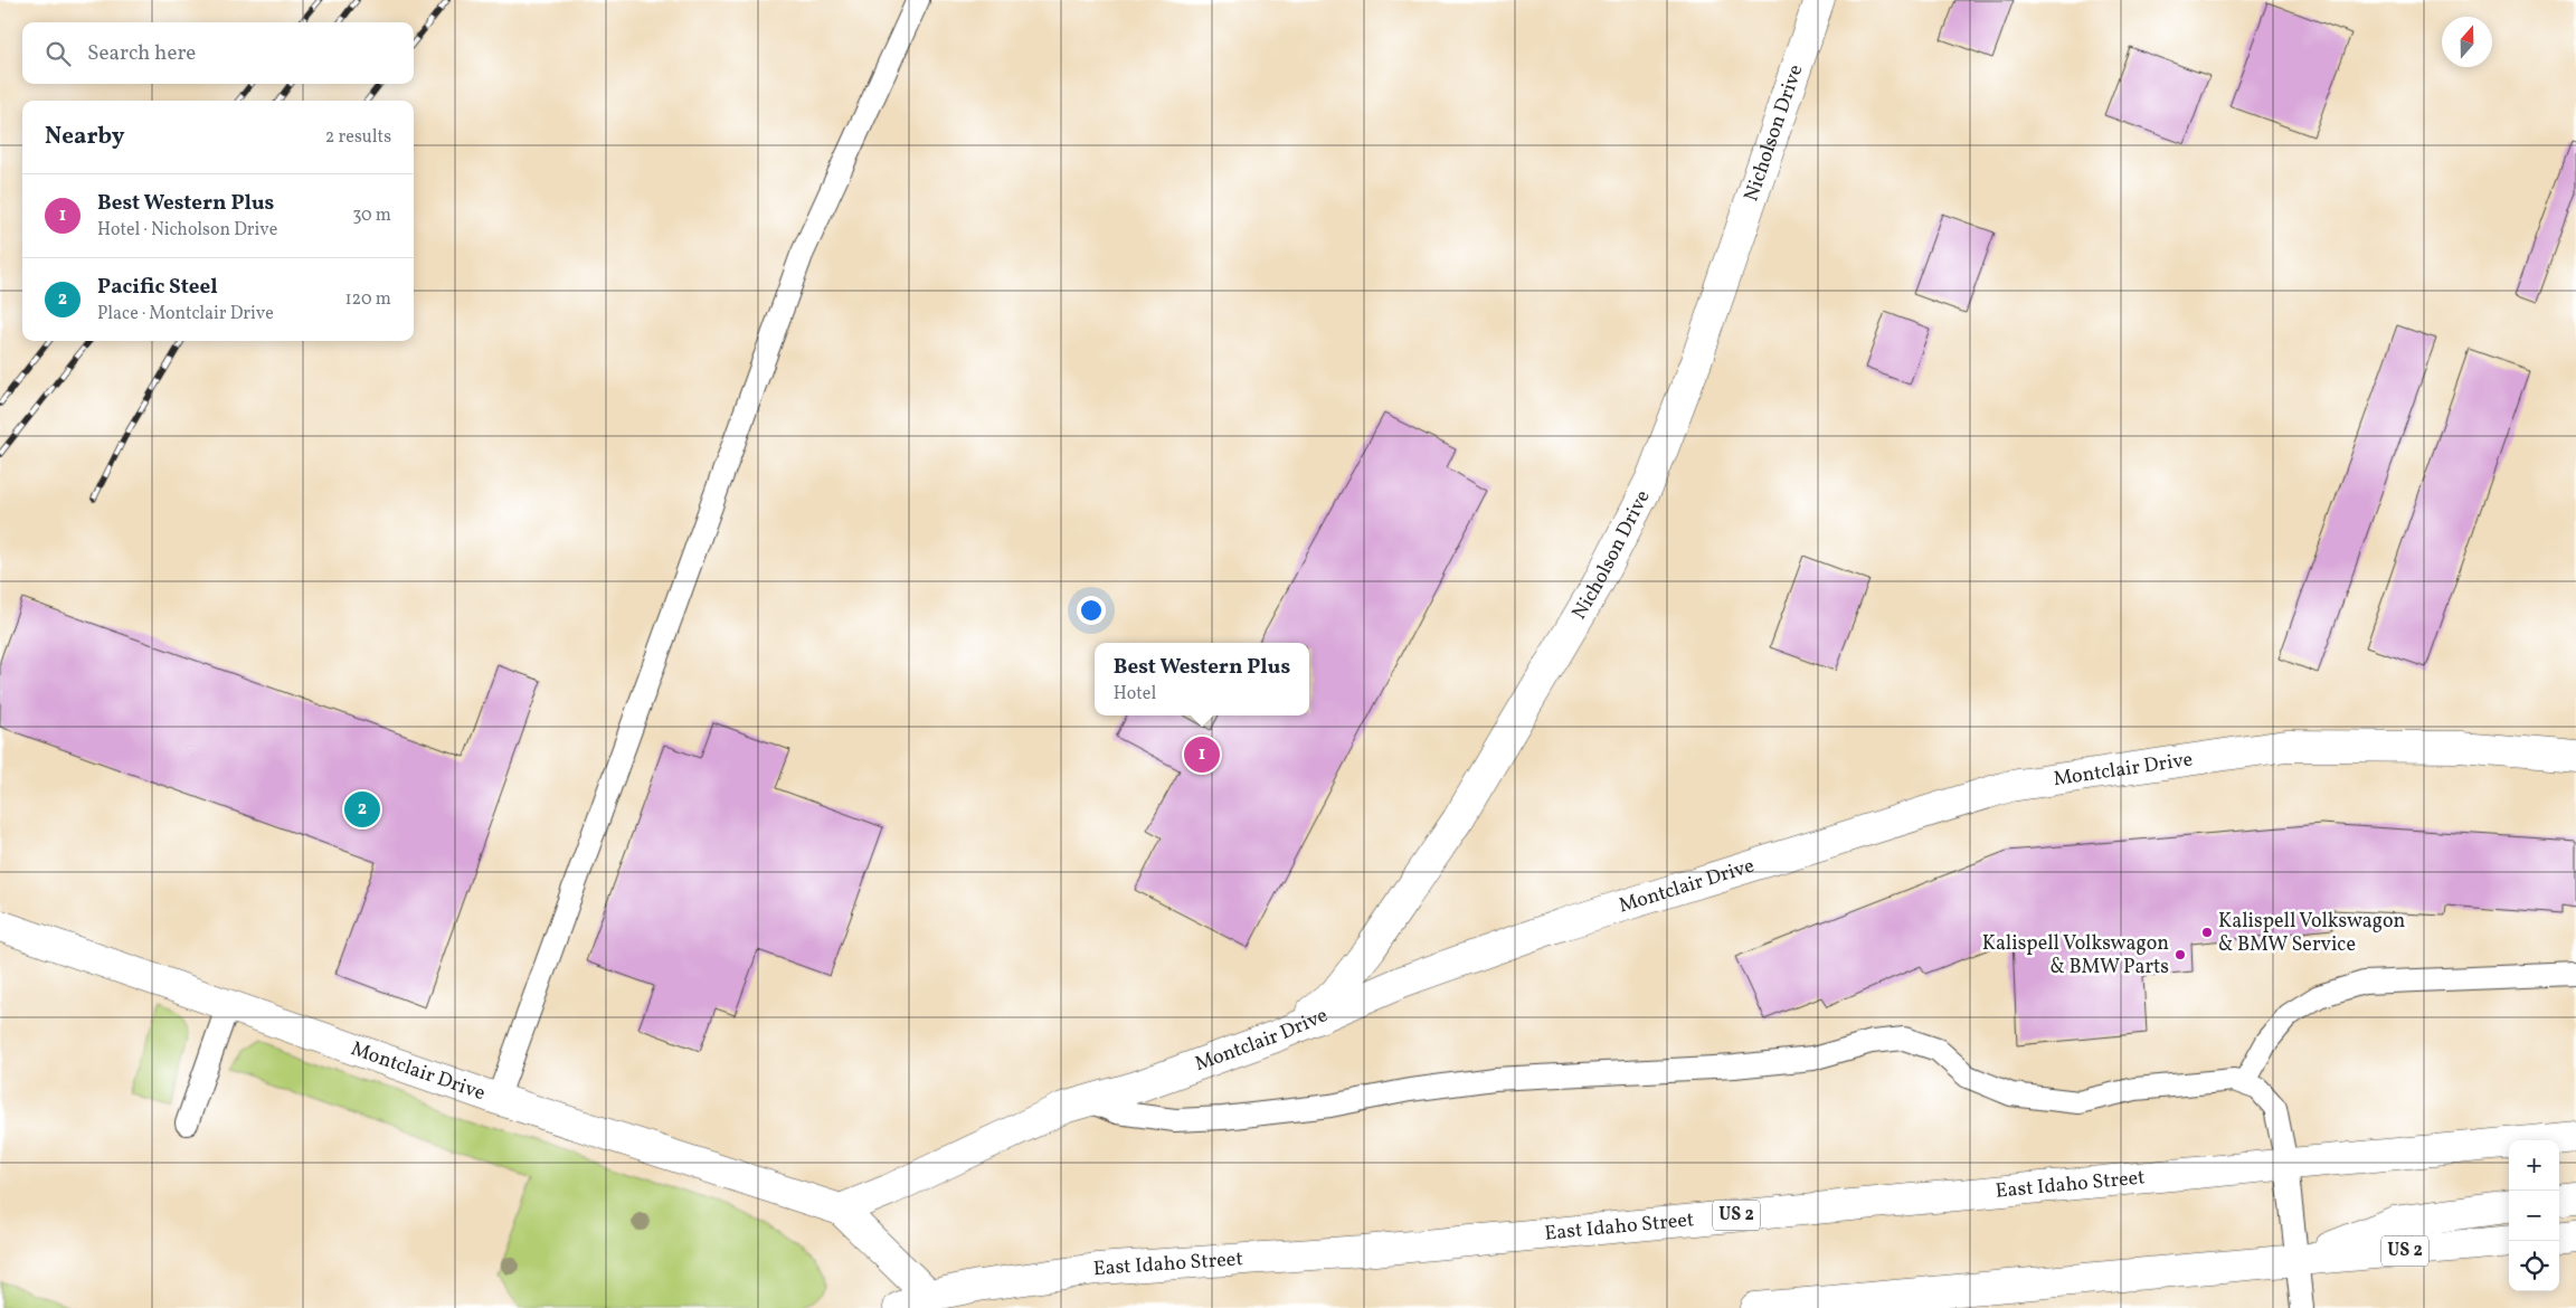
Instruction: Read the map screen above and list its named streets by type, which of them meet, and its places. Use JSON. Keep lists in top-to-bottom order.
{
  "streets": {
    "main road": [
      "Nicholson Drive",
      "Montclair Drive",
      "East Idaho Street",
      "US 2"
    ]
  },
  "crossings": [
    ["Nicholson Drive", "Montclair Drive"],
    ["Montclair Drive", "East Idaho Street"]
  ],
  "places": ["Kalispell Volkswagon & BMW Service", "Kalispell Volkswagon & BMW Parts"],
  "north": "top",
  "page": {
    "search": "Search here",
    "heading": ["Nearby", "2 results"],
    "list": [
      {
        "mark": "1",
        "name": "Best Western Plus",
        "note": "Hotel · Nicholson Drive",
        "value": "30 m"
      },
      {
        "mark": "2",
        "name": "Pacific Steel",
        "note": "Place · Montclair Drive",
        "value": "120 m"
      }
    ],
    "popup": ["Best Western Plus", "Hotel"],
    "pins": ["1", "2"],
    "map_buttons": ["+", "−"]
  }
}
